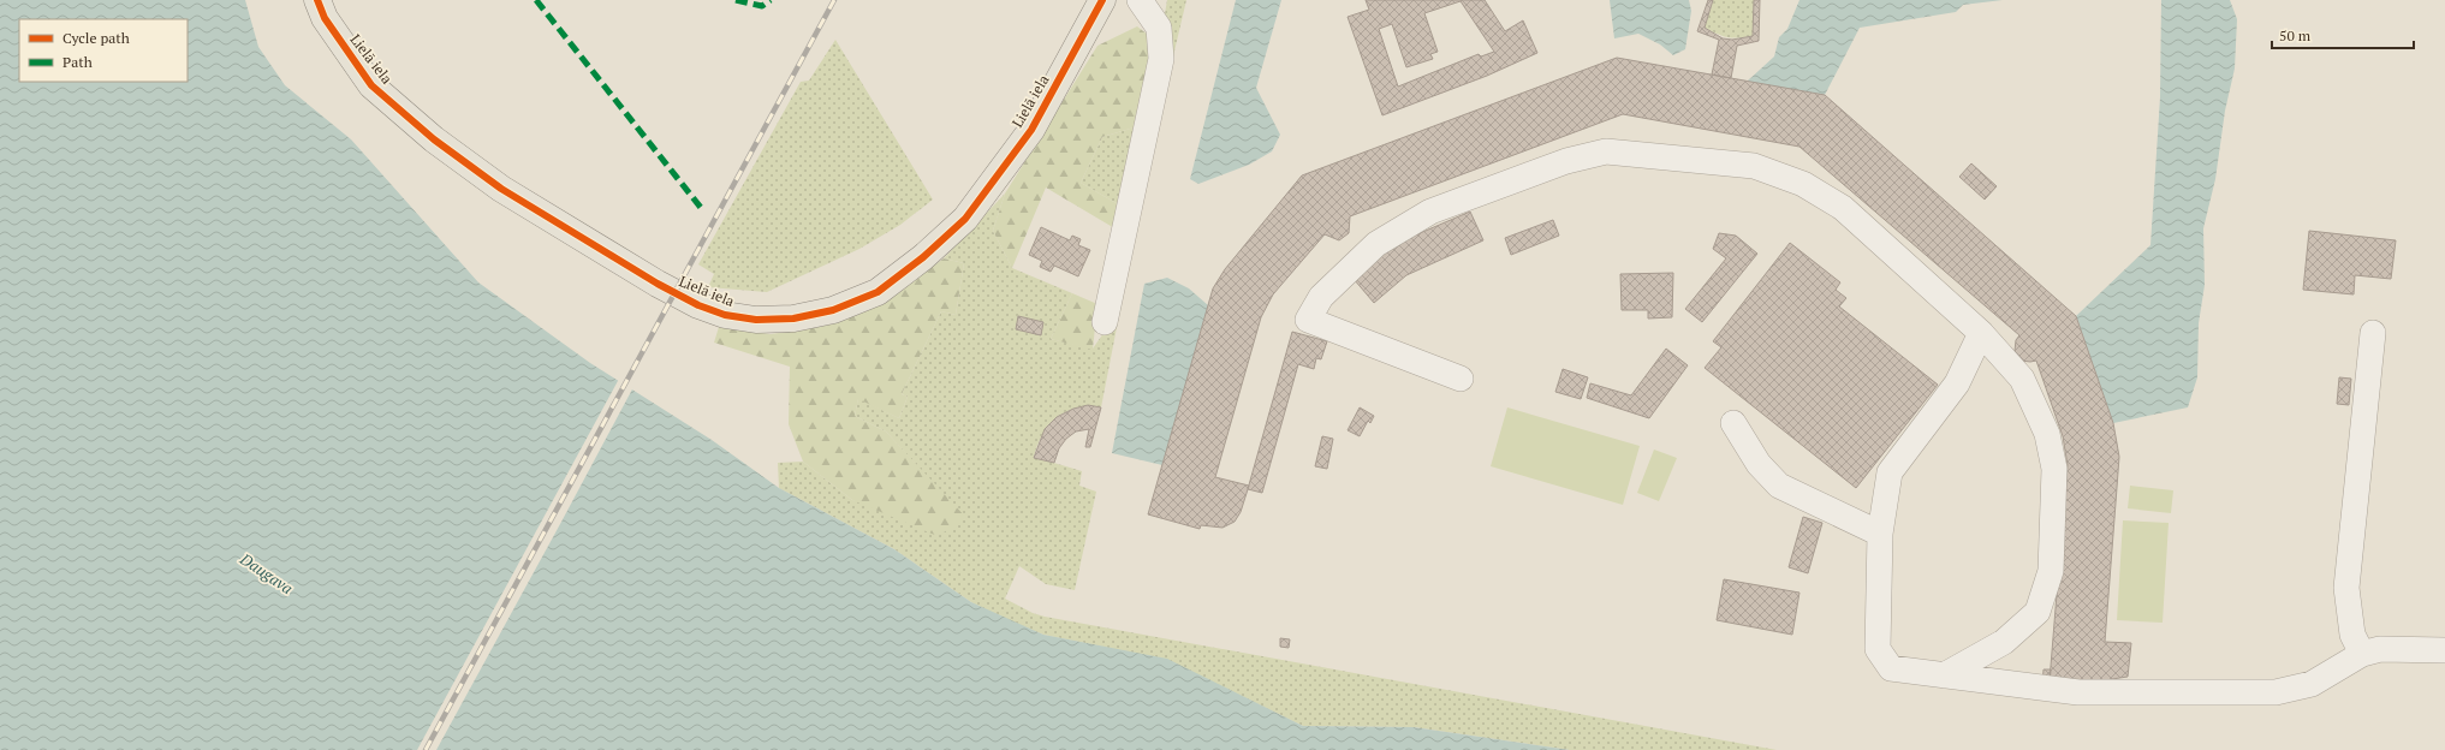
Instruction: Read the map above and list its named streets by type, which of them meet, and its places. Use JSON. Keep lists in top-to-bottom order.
{
  "streets": {
    "main road": ["Lielā iela"]
  },
  "water": ["Daugava"],
  "legend": ["Cycle path", "Path"],
  "scale_bar": "50 m"
}
